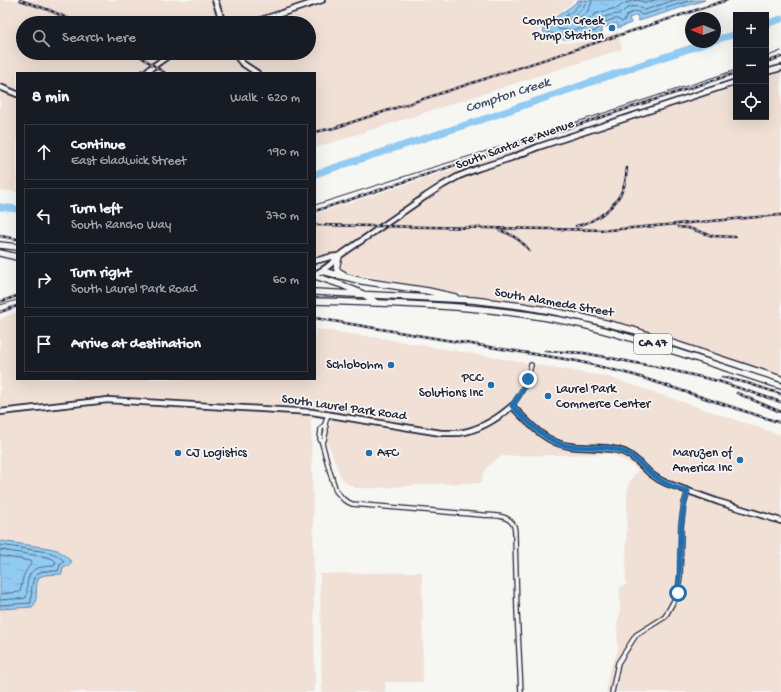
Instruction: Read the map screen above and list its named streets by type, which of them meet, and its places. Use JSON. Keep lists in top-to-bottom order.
{
  "streets": {
    "main road": ["South Alameda Street", "CA 47"],
    "street": ["South Santa Fe Avenue", "South Laurel Park Road"]
  },
  "water": ["Compton Creek"],
  "places": [
    "Compton Creek Pump Station",
    "Schlobohm",
    "PCC Solutions Inc",
    "Laurel Park Commerce Center",
    "CJ Logistics",
    "AFC",
    "Maruzen of America Inc"
  ],
  "north": "left",
  "page": {
    "map_buttons": ["+", "−"],
    "search": "Search here",
    "heading": ["8 min", "Walk · 620 m"],
    "list": [
      ["Continue", "East Gladwick Street", "190 m"],
      ["Turn left", "South Rancho Way", "370 m"],
      ["Turn right", "South Laurel Park Road", "60 m"],
      "Arrive at destination"
    ]
  }
}
